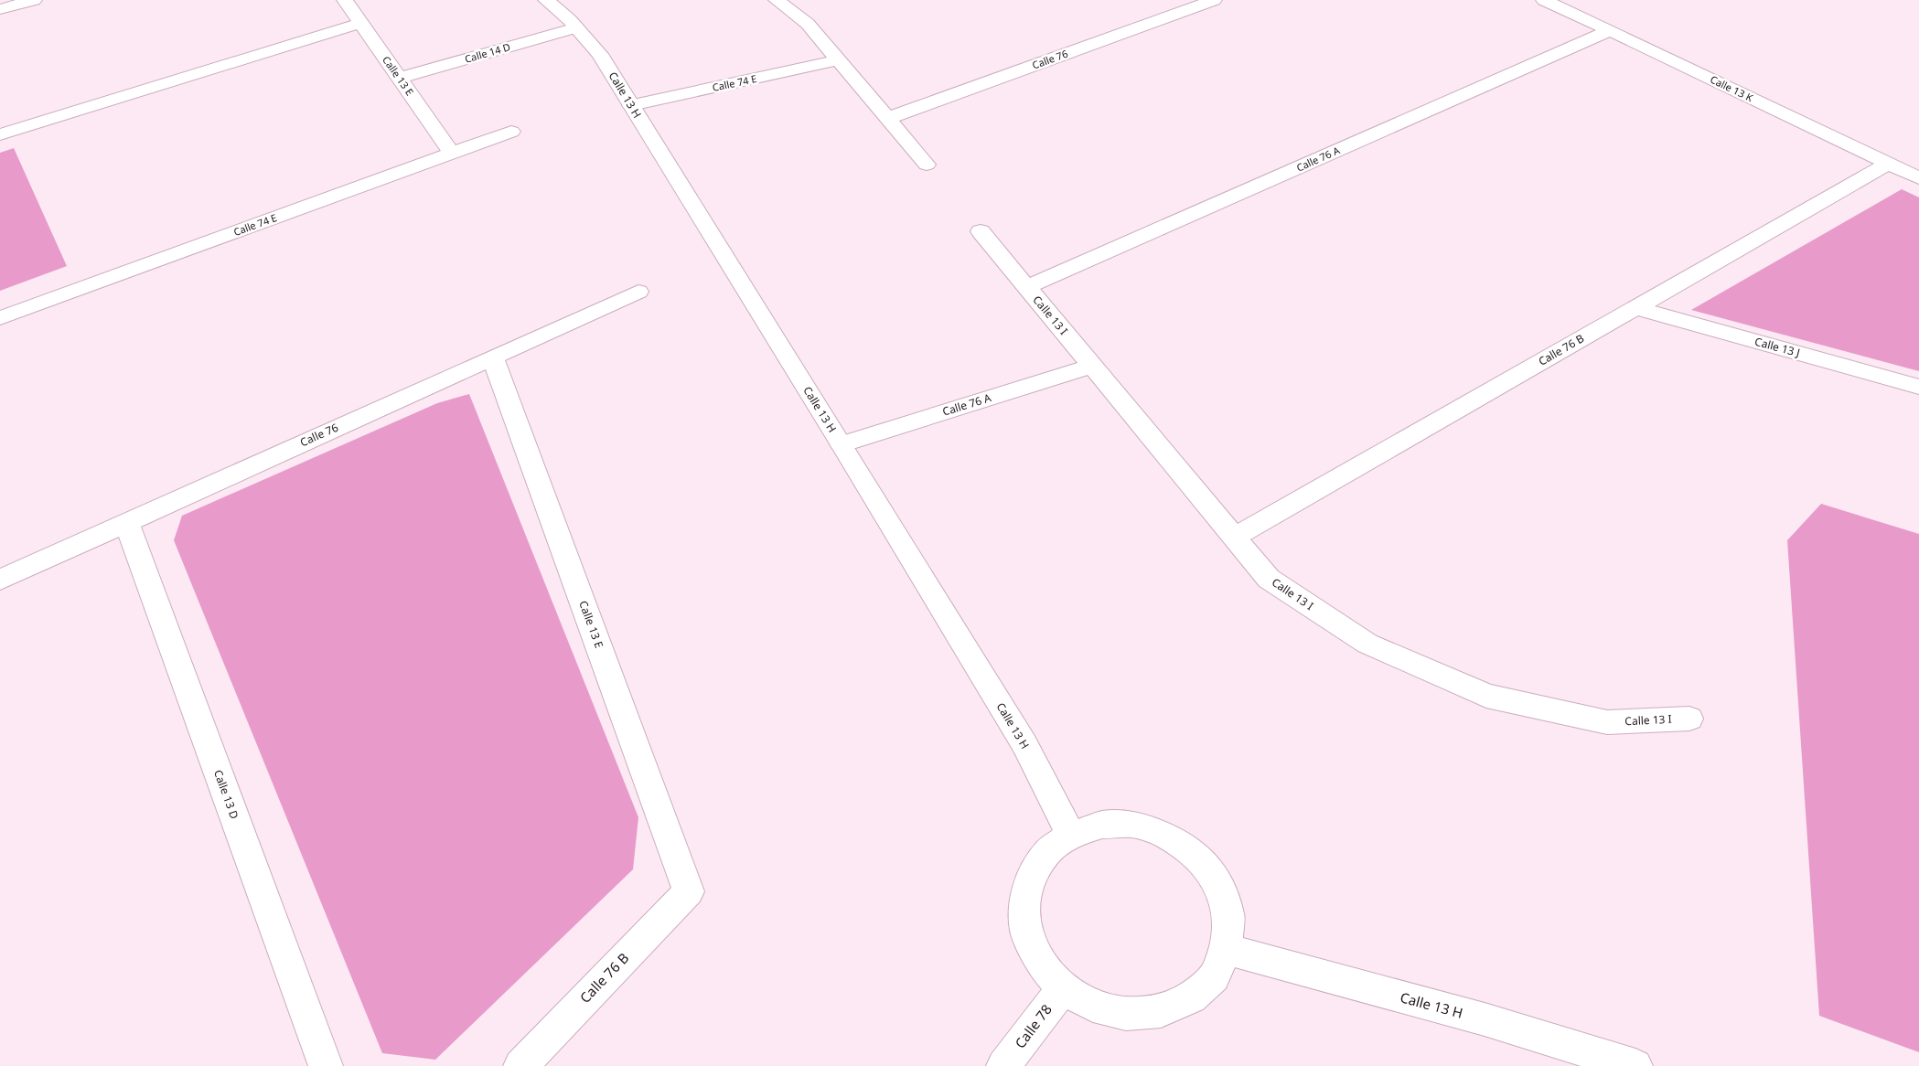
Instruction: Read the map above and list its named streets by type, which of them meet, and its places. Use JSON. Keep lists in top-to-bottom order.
{
  "streets": {
    "street": [
      "Calle 14 D",
      "Calle 76",
      "Calle 13 E",
      "Calle 74 E",
      "Calle 13 K",
      "Calle 13 H",
      "Calle 76 A",
      "Calle 13 I",
      "Calle 13 J",
      "Calle 76 B",
      "Calle 13 D",
      "Calle 78"
    ]
  },
  "crossings": [
    ["Calle 14 D", "Calle 13 E"],
    ["Calle 14 D", "Calle 13 H"],
    ["Calle 76", "Calle 13 E"],
    ["Calle 76", "Calle 13 D"],
    ["Calle 13 E", "Calle 74 E"],
    ["Calle 13 E", "Calle 76 B"],
    ["Calle 74 E", "Calle 13 H"],
    ["Calle 13 K", "Calle 76 A"],
    ["Calle 13 K", "Calle 76 B"],
    ["Calle 13 H", "Calle 76 A"],
    ["Calle 76 A", "Calle 13 I"],
    ["Calle 13 I", "Calle 76 B"],
    ["Calle 13 J", "Calle 76 B"]
  ]
}
